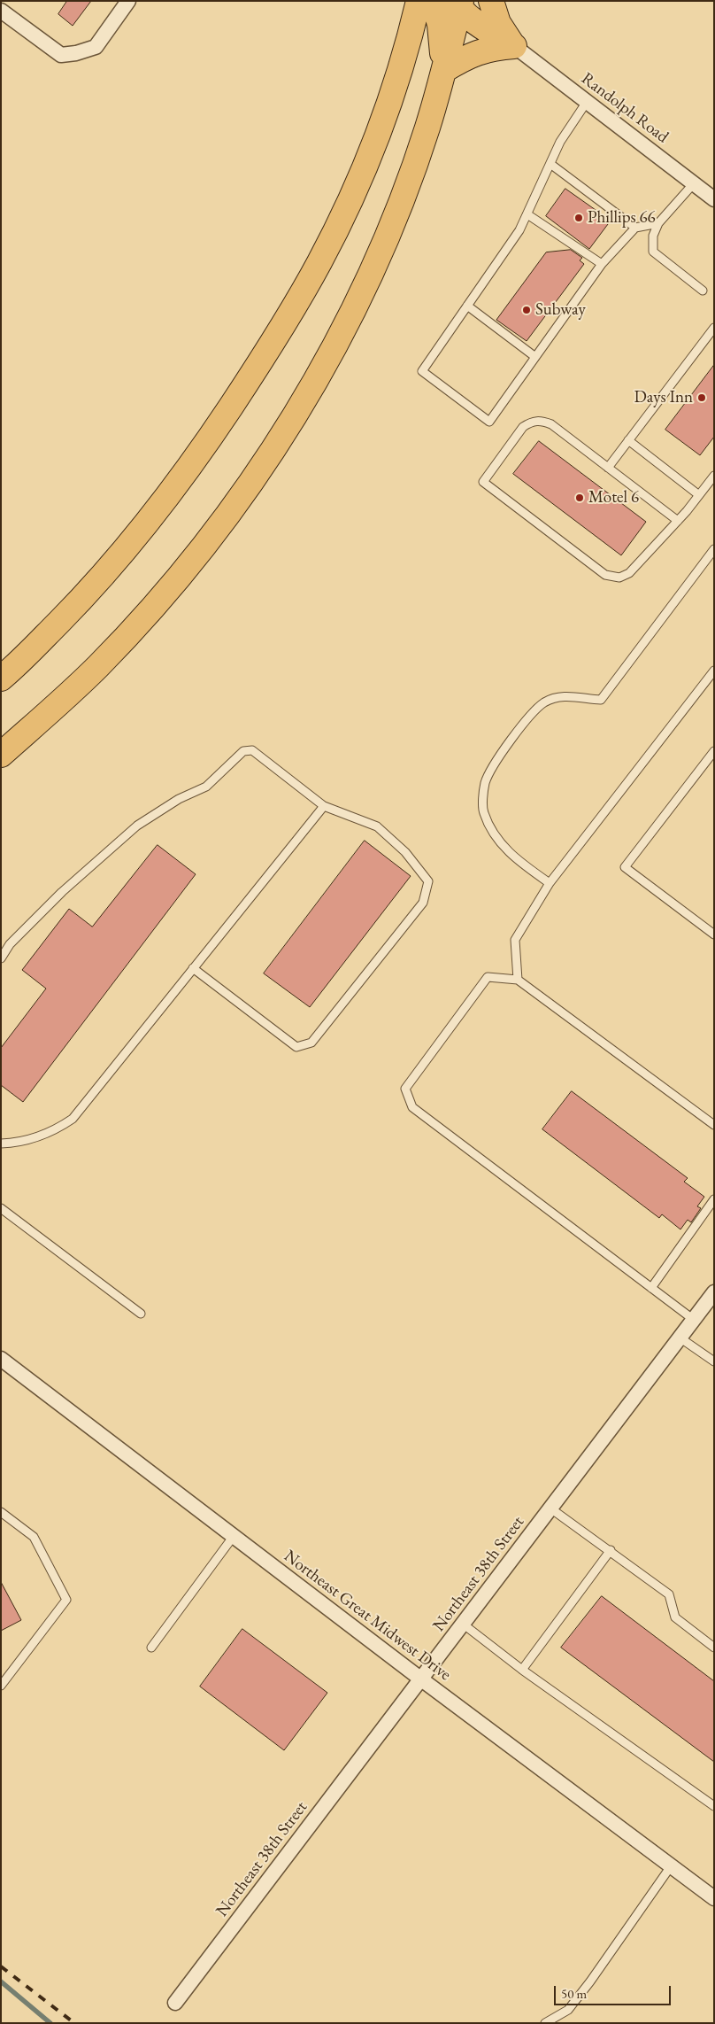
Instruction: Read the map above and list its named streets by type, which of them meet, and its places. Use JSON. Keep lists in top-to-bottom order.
{
  "streets": {
    "street": ["Randolph Road", "Northeast 38th Street", "Northeast Great Midwest Drive"]
  },
  "crossings": [
    ["Northeast 38th Street", "Northeast Great Midwest Drive"]
  ],
  "places": [
    "Phillips 66",
    "Subway",
    "Days Inn",
    "Motel 6"
  ],
  "scale_bar": "50 m"
}
